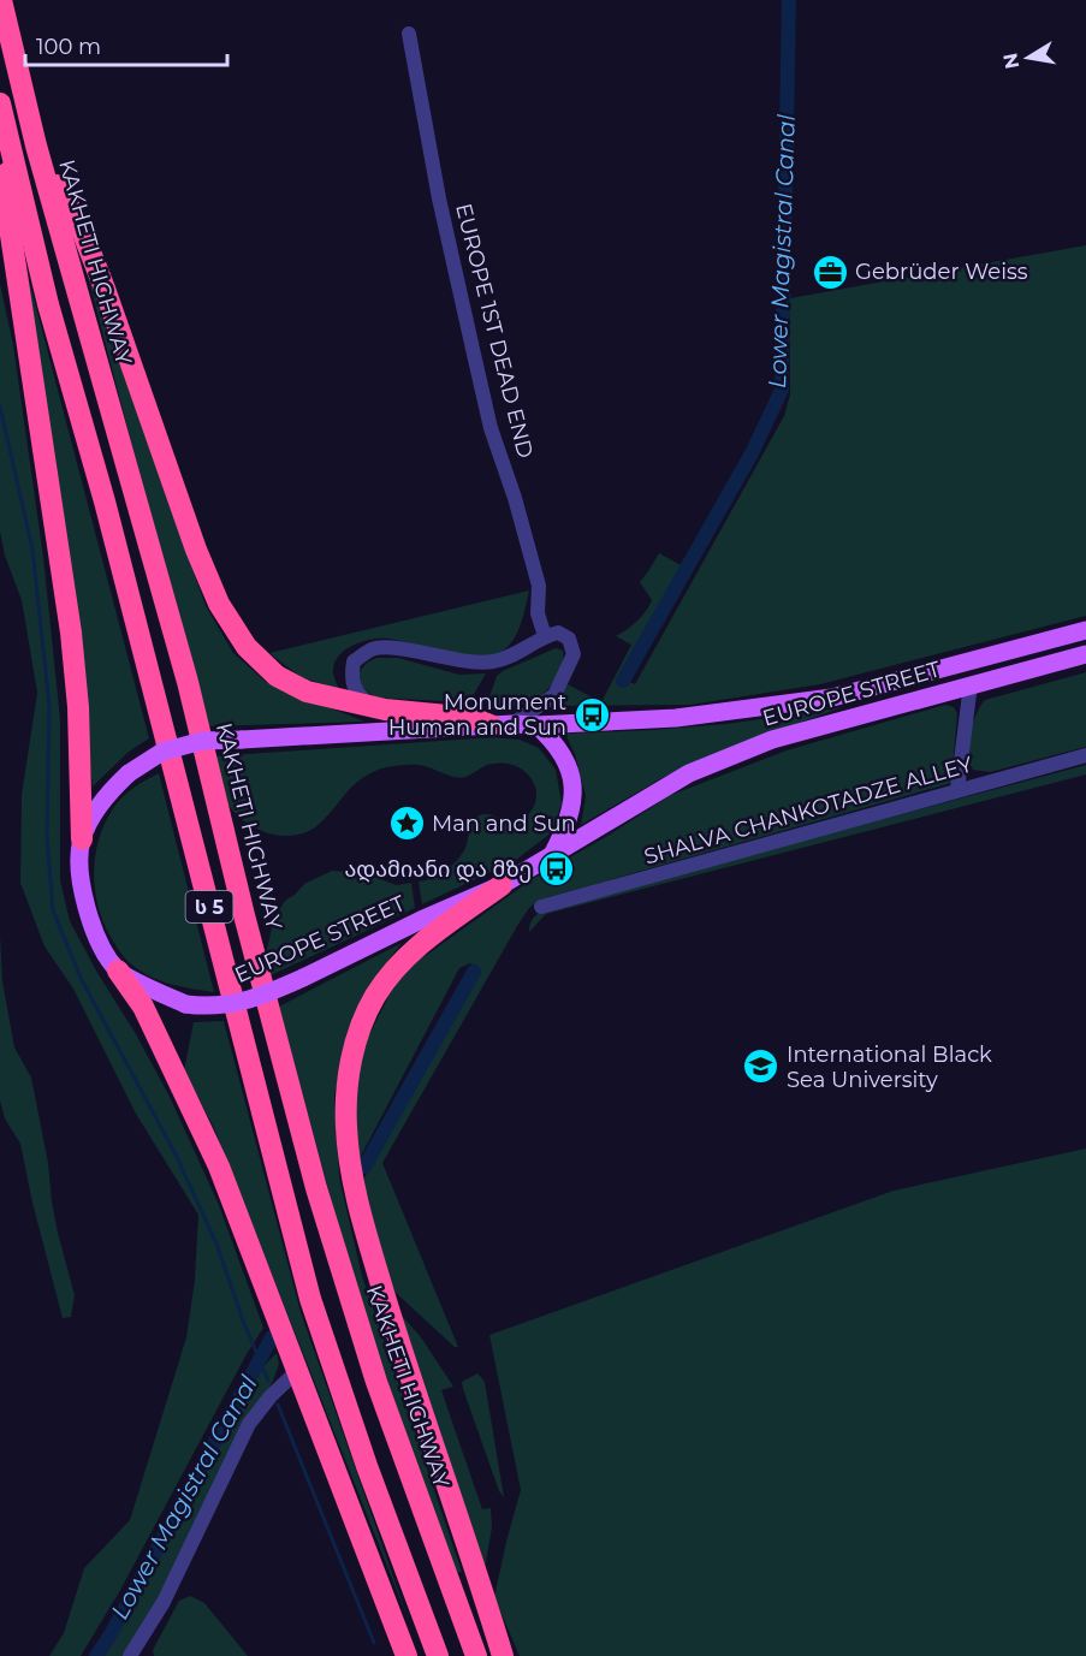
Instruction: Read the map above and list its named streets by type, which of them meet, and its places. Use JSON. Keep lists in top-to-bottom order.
{
  "streets": {
    "highway": ["KAKHETI HIGHWAY", "ს 5"],
    "main road": ["EUROPE STREET"],
    "street": ["EUROPE 1ST DEAD END", "SHALVA CHANKOTADZE ALLEY"]
  },
  "water": ["Lower Magistral Canal"],
  "places": {
    "office": ["Gebrüder Weiss"],
    "bus stop": ["Monument Human and Sun", "ადამიანი და მზე"],
    "place": ["Man and Sun"],
    "school or university": ["International Black Sea University"]
  },
  "scale_bar": "100 m",
  "north": "left"
}
